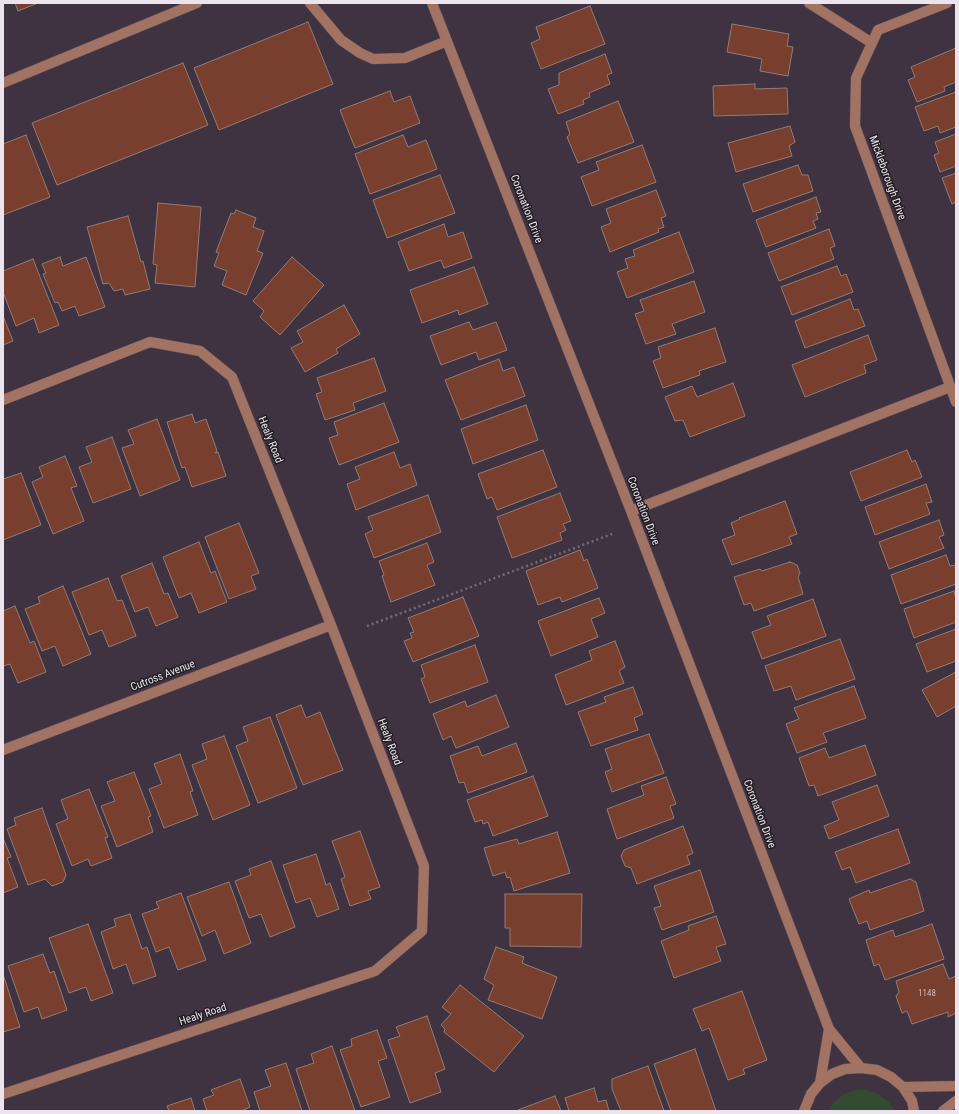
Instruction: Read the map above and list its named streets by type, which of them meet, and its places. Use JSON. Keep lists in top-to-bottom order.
{
  "streets": {
    "street": [
      "Mickleborough Drive",
      "Coronation Drive",
      "Healy Road",
      "Cutross Avenue"
    ]
  },
  "crossings": [
    ["Healy Road", "Cutross Avenue"]
  ],
  "house_numbers": ["1148"]
}
